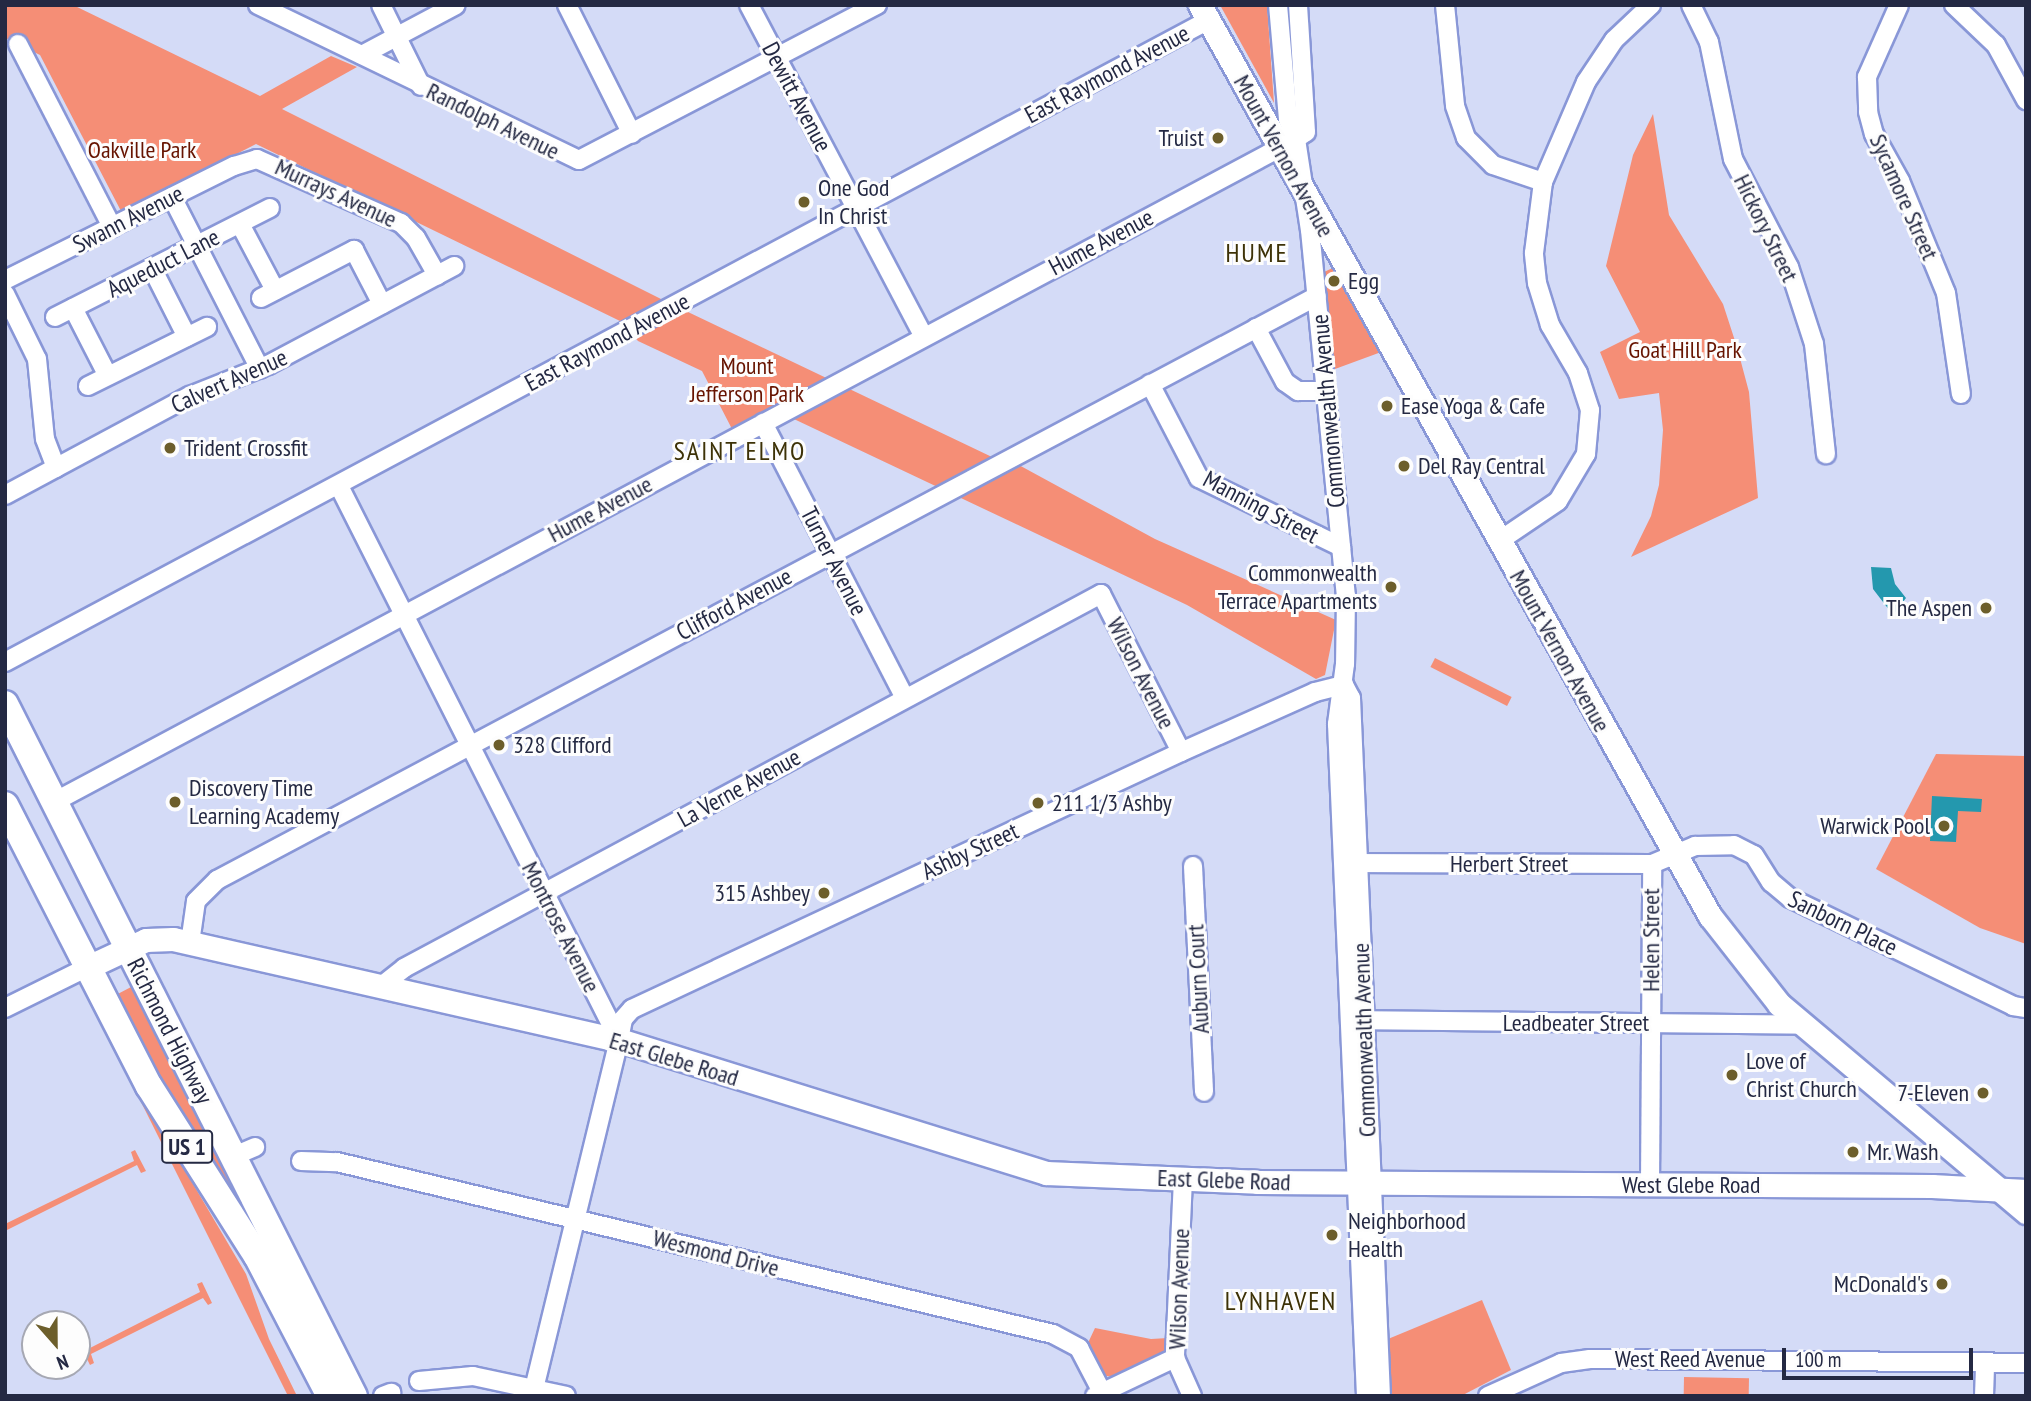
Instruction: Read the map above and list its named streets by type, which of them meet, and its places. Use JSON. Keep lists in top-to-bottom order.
{
  "streets": {
    "highway": ["Richmond Highway", "US 1"],
    "main road": ["Mount Vernon Avenue", "East Glebe Road", "West Glebe Road"],
    "street": [
      "East Raymond Avenue",
      "Dewitt Avenue",
      "Randolph Avenue",
      "Murrays Avenue",
      "Sycamore Street",
      "Swann Avenue",
      "Hickory Street",
      "Hume Avenue",
      "Aqueduct Lane",
      "Calvert Avenue",
      "Commonwealth Avenue",
      "Manning Street",
      "Turner Avenue",
      "Clifford Avenue",
      "Wilson Avenue",
      "La Verne Avenue",
      "Ashby Street",
      "Herbert Street",
      "Sanborn Place",
      "Montrose Avenue",
      "Helen Street",
      "Auburn Court",
      "Leadbeater Street",
      "Wesmond Drive",
      "West Reed Avenue"
    ]
  },
  "crossings": [
    ["East Raymond Avenue", "Dewitt Avenue"],
    ["East Raymond Avenue", "Mount Vernon Avenue"],
    ["East Raymond Avenue", "Montrose Avenue"],
    ["Dewitt Avenue", "Randolph Avenue"],
    ["Dewitt Avenue", "Hume Avenue"],
    ["Mount Vernon Avenue", "Hume Avenue"],
    ["Mount Vernon Avenue", "Commonwealth Avenue"],
    ["Mount Vernon Avenue", "Herbert Street"],
    ["Mount Vernon Avenue", "Sanborn Place"],
    ["Mount Vernon Avenue", "Helen Street"],
    ["Mount Vernon Avenue", "Leadbeater Street"],
    ["Mount Vernon Avenue", "West Glebe Road"],
    ["Murrays Avenue", "Swann Avenue"],
    ["Murrays Avenue", "Calvert Avenue"],
    ["Hume Avenue", "Turner Avenue"],
    ["Hume Avenue", "Montrose Avenue"],
    ["Hume Avenue", "Richmond Highway"],
    ["Commonwealth Avenue", "Manning Street"],
    ["Commonwealth Avenue", "Clifford Avenue"],
    ["Commonwealth Avenue", "Ashby Street"],
    ["Commonwealth Avenue", "Herbert Street"],
    ["Commonwealth Avenue", "Leadbeater Street"],
    ["Commonwealth Avenue", "East Glebe Road"],
    ["Commonwealth Avenue", "West Glebe Road"],
    ["Manning Street", "Clifford Avenue"],
    ["Turner Avenue", "Clifford Avenue"],
    ["Turner Avenue", "La Verne Avenue"],
    ["Clifford Avenue", "Montrose Avenue"],
    ["Clifford Avenue", "East Glebe Road"],
    ["Wilson Avenue", "La Verne Avenue"],
    ["Wilson Avenue", "Ashby Street"],
    ["Wilson Avenue", "East Glebe Road"],
    ["La Verne Avenue", "Montrose Avenue"],
    ["La Verne Avenue", "East Glebe Road"],
    ["Ashby Street", "Montrose Avenue"],
    ["Ashby Street", "East Glebe Road"],
    ["Herbert Street", "Sanborn Place"],
    ["Herbert Street", "Helen Street"],
    ["Sanborn Place", "Helen Street"],
    ["Montrose Avenue", "East Glebe Road"],
    ["Helen Street", "Leadbeater Street"],
    ["Helen Street", "West Glebe Road"],
    ["Richmond Highway", "East Glebe Road"],
    ["East Glebe Road", "West Glebe Road"]
  ],
  "districts": ["HUME", "SAINT ELMO", "LYNHAVEN"],
  "parks": ["Oakville Park", "Goat Hill Park", "Mount Jefferson Park"],
  "places": [
    "Truist",
    "One God In Christ",
    "Egg",
    "Ease Yoga & Cafe",
    "Trident Crossfit",
    "Del Ray Central",
    "Commonwealth Terrace Apartments",
    "The Aspen",
    "328 Clifford",
    "Discovery Time Learning Academy",
    "211 1/3 Ashby",
    "Warwick Pool",
    "315 Ashbey",
    "Love of Christ Church",
    "7-Eleven",
    "Mr. Wash",
    "Neighborhood Health",
    "McDonald's"
  ],
  "scale_bar": "100 m",
  "north": "bottom"
}
